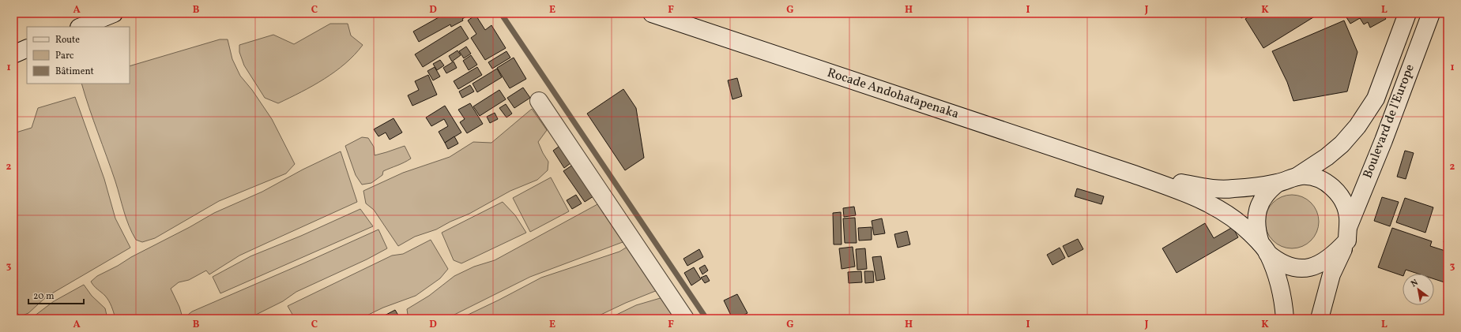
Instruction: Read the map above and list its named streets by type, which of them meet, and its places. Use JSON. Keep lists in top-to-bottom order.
{
  "streets": {
    "main road": ["Rocade Andohatapenaka", "Boulevard de l'Europe"]
  },
  "legend": ["Route", "Parc", "Bâtiment"],
  "scale_bar": "20 m",
  "north": "top left",
  "grid": {
    "columns": [
      "A",
      "B",
      "C",
      "D",
      "E",
      "F",
      "G",
      "H",
      "I",
      "J",
      "K",
      "L"
    ],
    "rows": ["1", "2", "3"]
  }
}
